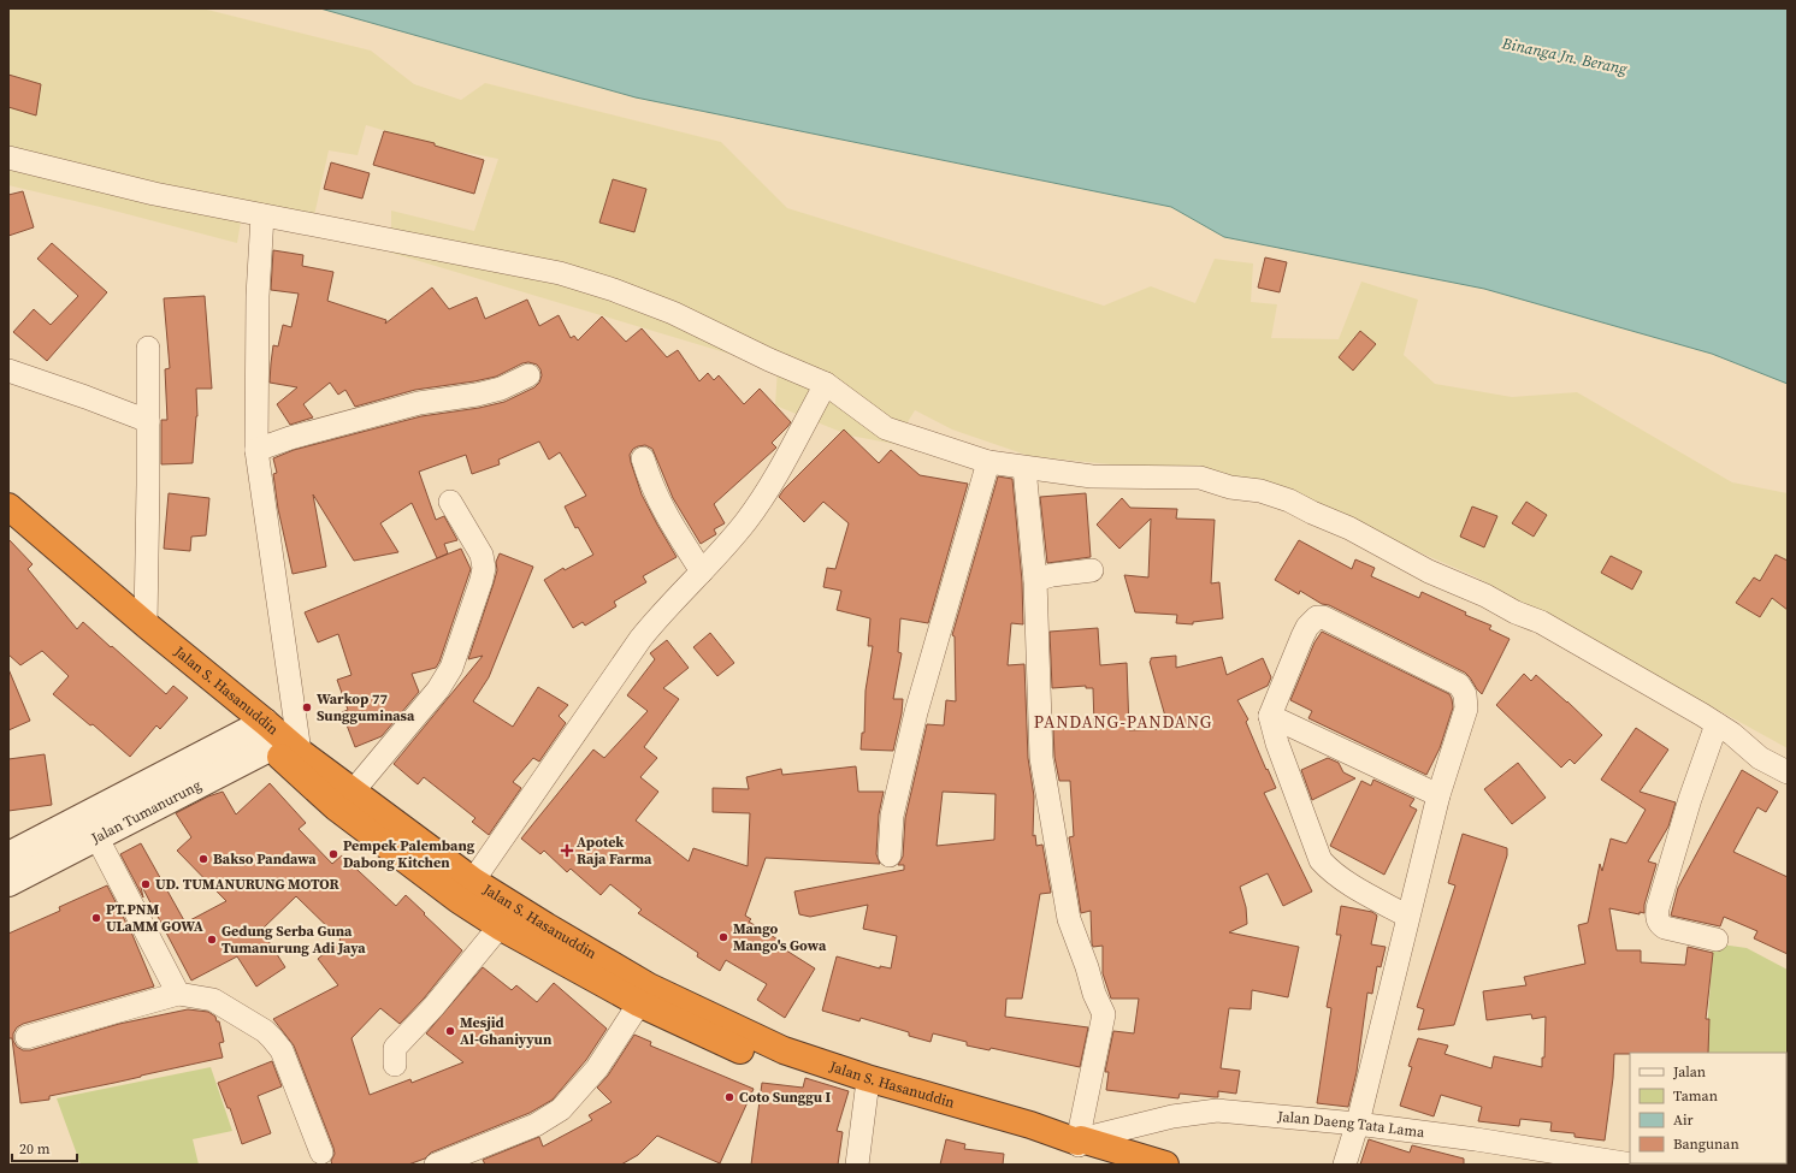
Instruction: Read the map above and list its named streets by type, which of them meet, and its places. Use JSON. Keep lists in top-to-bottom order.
{
  "streets": {
    "highway": ["Jalan S. Hasanuddin"],
    "street": ["Jalan Tumanurung", "Jalan Daeng Tata Lama"]
  },
  "crossings": [
    ["Jalan S. Hasanuddin", "Jalan Tumanurung"],
    ["Jalan S. Hasanuddin", "Jalan Daeng Tata Lama"]
  ],
  "districts": ["PANDANG-PANDANG"],
  "water": ["Binanga Jn. Berang"],
  "places": {
    "other": [
      "Warkop 77 Sungguminasa",
      "Pempek Palembang Dabong Kitchen",
      "Bakso Pandawa",
      "UD. TUMANURUNG MOTOR",
      "PT.PNM ULaMM GOWA",
      "Mango Mango's Gowa",
      "Gedung Serba Guna Tumanurung Adi Jaya",
      "Mesjid Al-Ghaniyyun",
      "Coto Sunggu I"
    ],
    "health": ["Apotek Raja Farma"]
  },
  "legend": [
    "Jalan",
    "Taman",
    "Air",
    "Bangunan"
  ],
  "scale_bar": "20 m"
}
